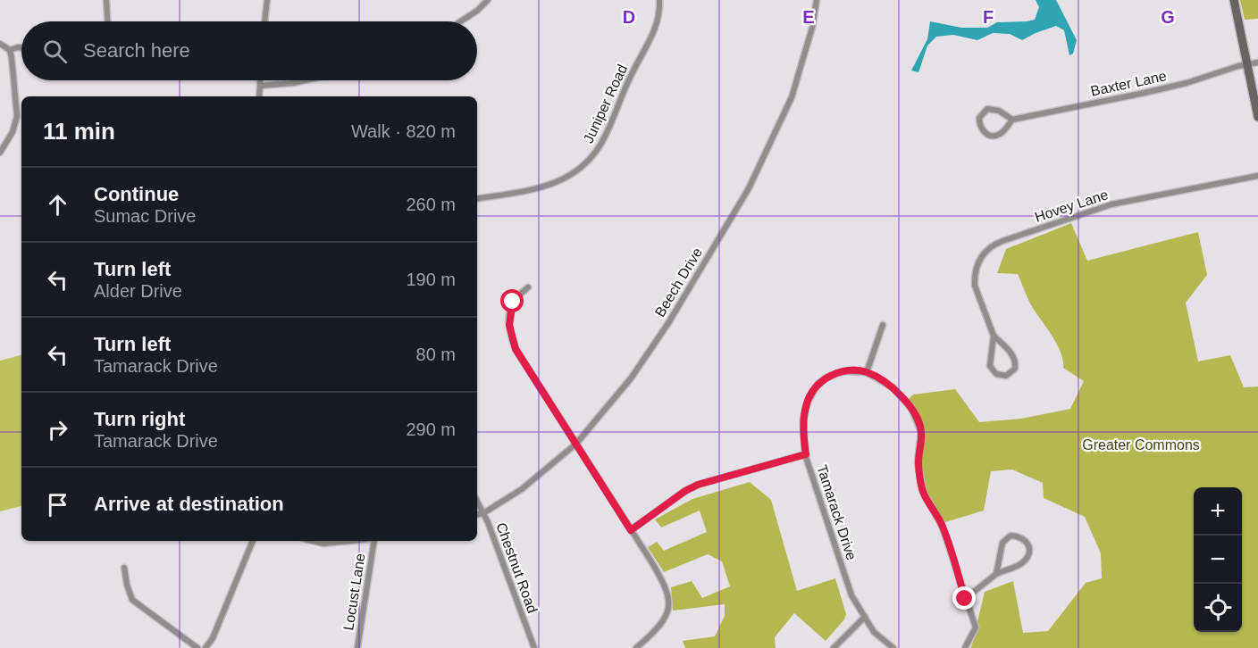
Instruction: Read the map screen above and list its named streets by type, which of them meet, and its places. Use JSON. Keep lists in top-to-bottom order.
{
  "streets": {
    "street": [
      "Baxter Lane",
      "Juniper Road",
      "Hovey Lane",
      "Beech Drive",
      "Tamarack Drive",
      "Chestnut Road",
      "Locust Lane"
    ]
  },
  "crossings": [
    ["Beech Drive", "Chestnut Road"]
  ],
  "parks": ["Greater Commons"],
  "page": {
    "search": "Search here",
    "heading": ["11 min", "Walk · 820 m"],
    "list": [
      ["Continue", "Sumac Drive", "260 m"],
      ["Turn left", "Alder Drive", "190 m"],
      ["Turn left", "Tamarack Drive", "80 m"],
      ["Turn right", "Tamarack Drive", "290 m"],
      "Arrive at destination"
    ],
    "map_buttons": ["+", "−"]
  },
  "grid": {
    "columns": [
      "D",
      "E",
      "F",
      "G"
    ]
  }
}
